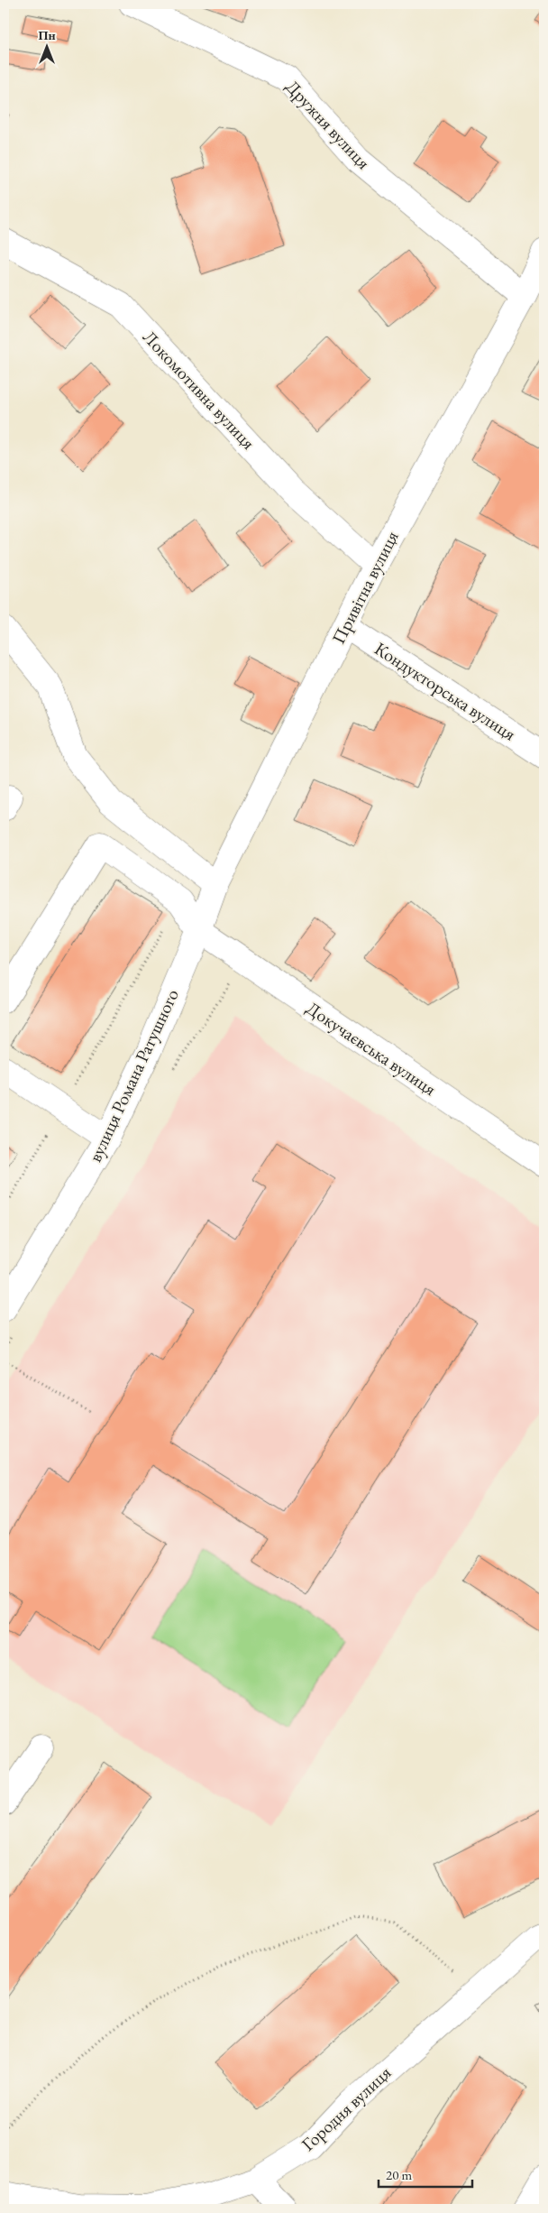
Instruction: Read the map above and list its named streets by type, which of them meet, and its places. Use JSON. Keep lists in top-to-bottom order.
{
  "streets": {
    "street": [
      "Дружня вулиця",
      "Локомотивна вулиця",
      "Привітна вулиця",
      "Кондукторська вулиця",
      "Докучаєвська вулиця",
      "вулиця Романа Ратушного",
      "Городня вулиця"
    ]
  },
  "crossings": [
    ["Дружня вулиця", "Привітна вулиця"],
    ["Локомотивна вулиця", "Привітна вулиця"],
    ["Привітна вулиця", "Кондукторська вулиця"],
    ["Привітна вулиця", "Докучаєвська вулиця"],
    ["Привітна вулиця", "вулиця Романа Ратушного"],
    ["Докучаєвська вулиця", "вулиця Романа Ратушного"]
  ],
  "scale_bar": "20 m",
  "north": "top"
}
